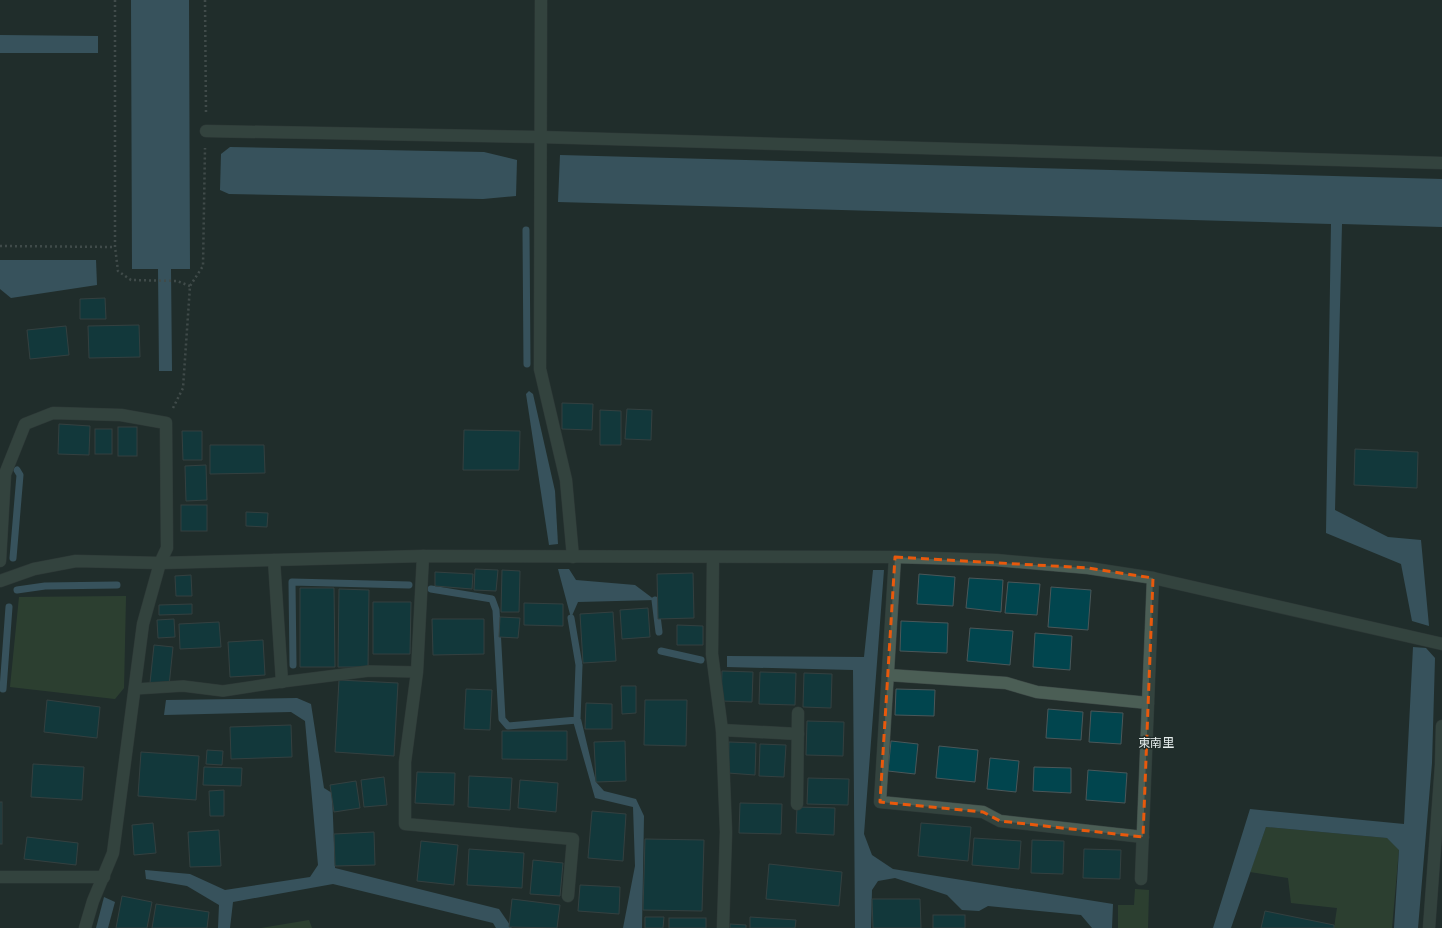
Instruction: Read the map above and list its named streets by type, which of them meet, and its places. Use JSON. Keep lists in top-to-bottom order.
{
  "districts": ["東南里"]
}
